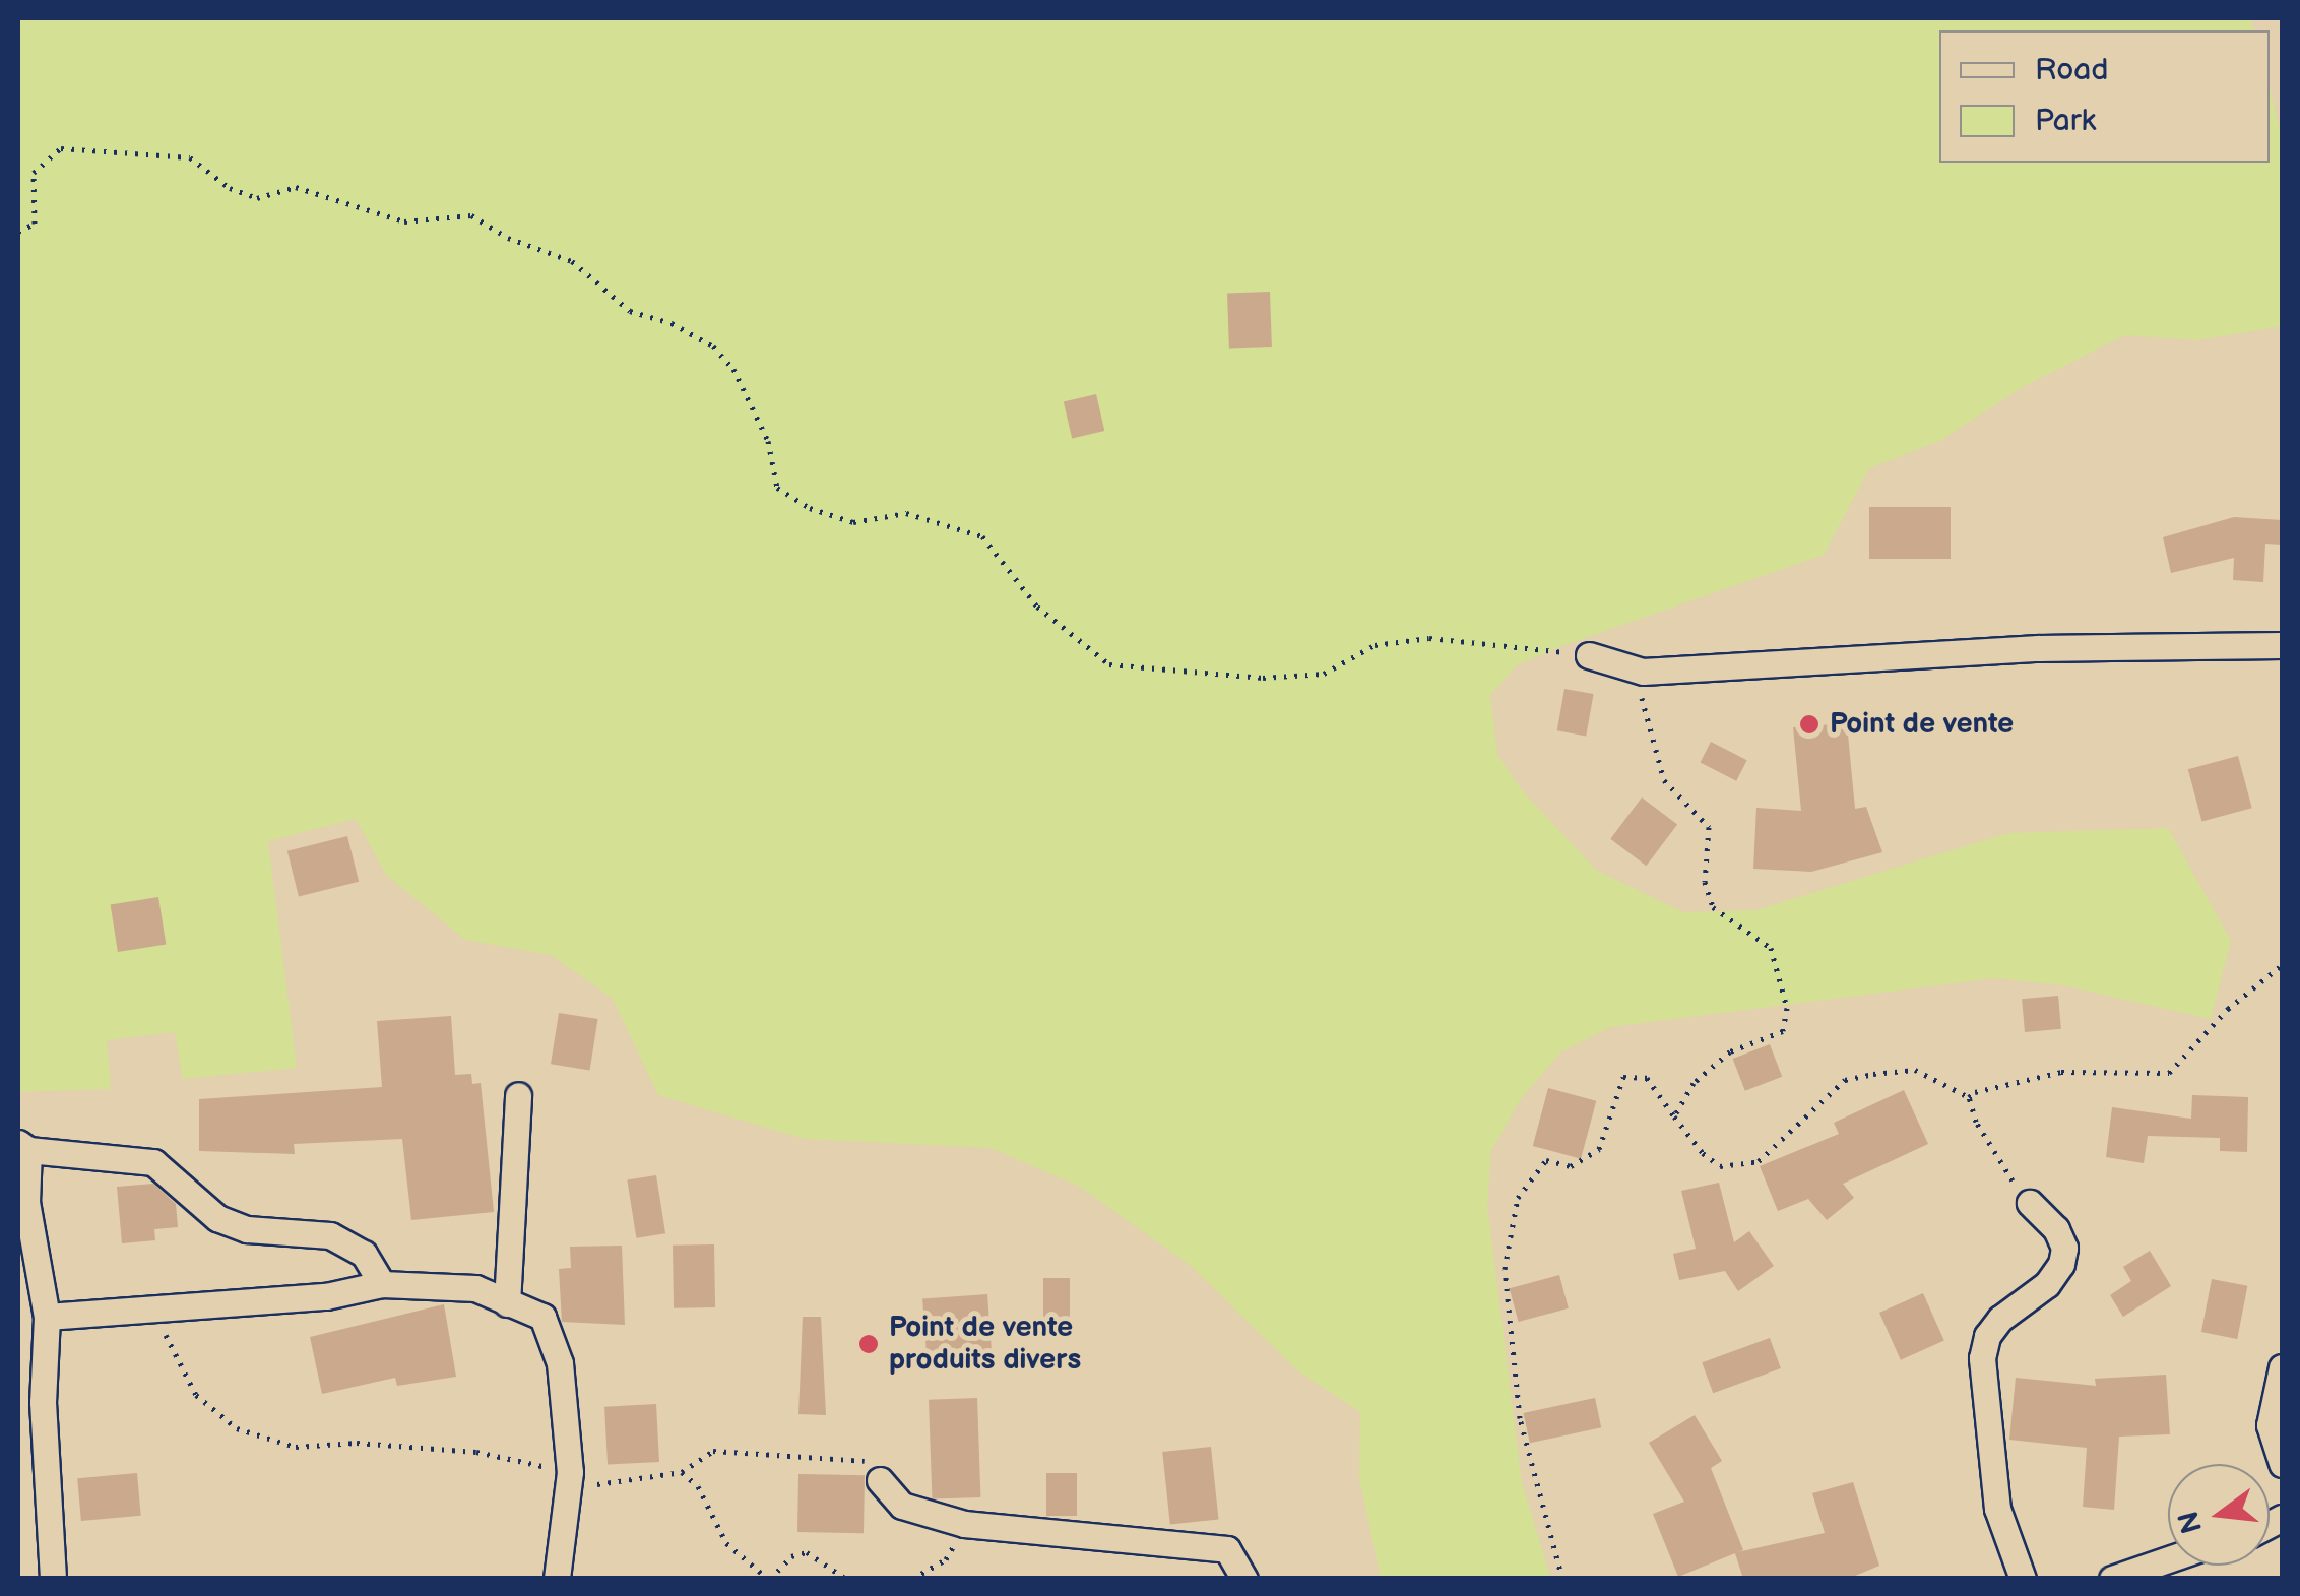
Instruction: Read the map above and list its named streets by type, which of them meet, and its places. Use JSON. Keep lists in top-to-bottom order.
{
  "places": ["Point de vente", "Point de vente produits divers"],
  "legend": ["Road", "Park"],
  "north": "left"
}
